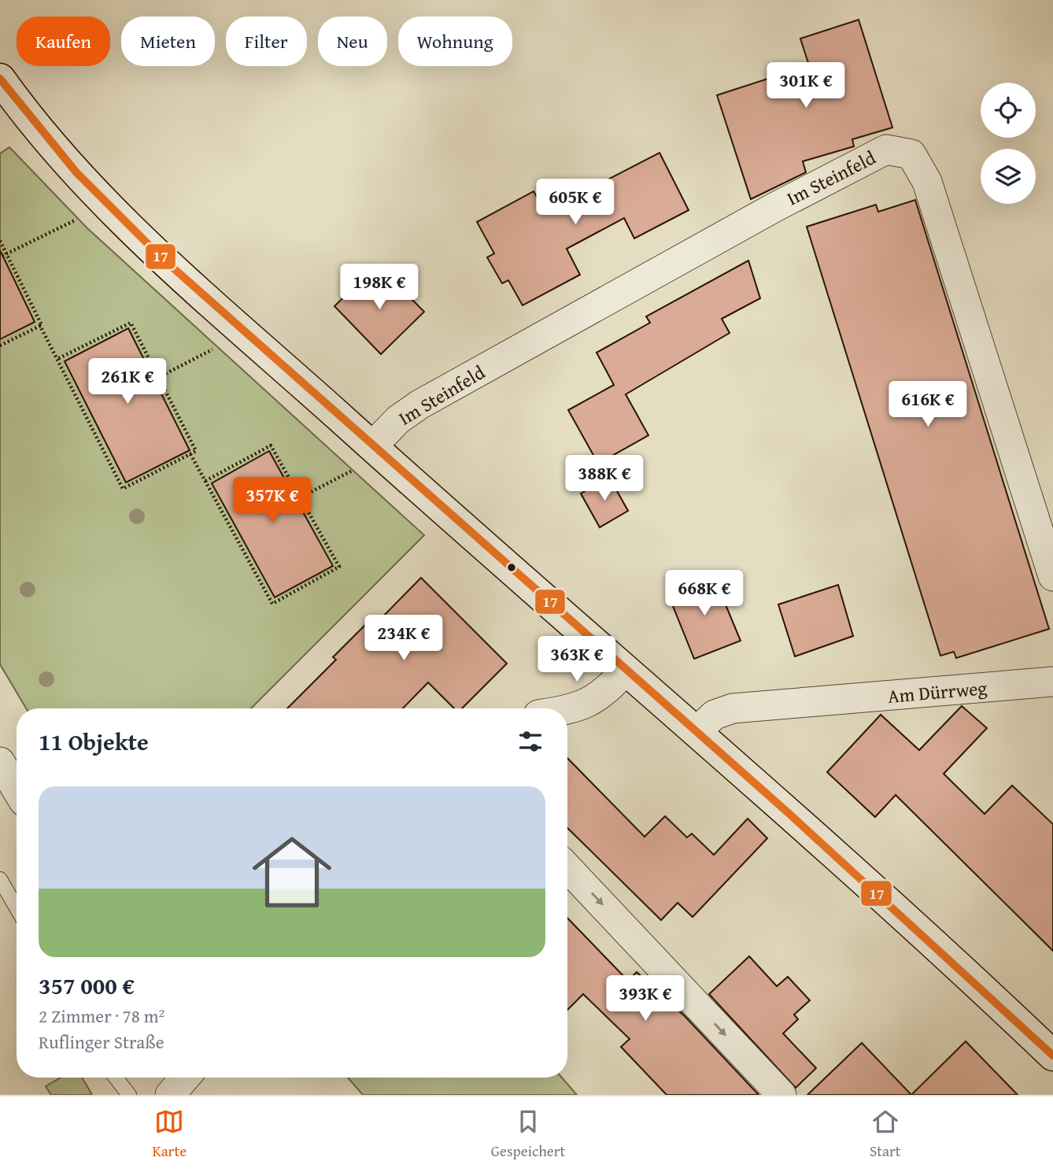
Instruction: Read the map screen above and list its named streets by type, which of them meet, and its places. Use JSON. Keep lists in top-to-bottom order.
{
  "streets": {
    "street": ["Im Steinfeld", "Am Dürrweg"]
  },
  "lines": ["transit line 17"],
  "page": {
    "chip": [
      "Kaufen",
      "Mieten",
      "Filter",
      "Neu",
      "Wohnung"
    ],
    "price": [
      "301K €",
      "605K €",
      "198K €",
      "261K €",
      "616K €",
      "388K €",
      "357K €",
      "668K €",
      "234K €",
      "363K €",
      "393K €"
    ],
    "heading": "11 Objekte",
    "list": [
      {
        "name": "357 000 €",
        "note": "2 Zimmer · 78 m² · Ruflinger Straße"
      }
    ],
    "tabs": ["Karte", "Gespeichert", "Start"]
  }
}
